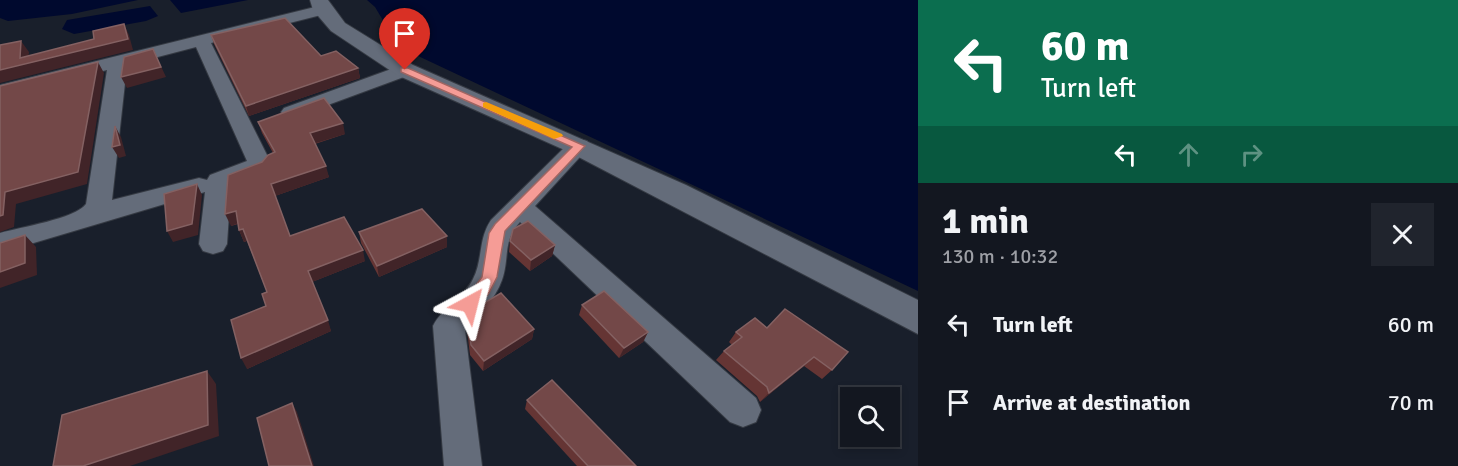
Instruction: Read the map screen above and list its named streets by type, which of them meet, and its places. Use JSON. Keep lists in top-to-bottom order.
{
  "page": {
    "turn": ["60 m", "Turn left"],
    "heading": ["1 min", "130 m · 10:32"],
    "list": [
      {
        "name": "Turn left",
        "value": "60 m"
      },
      {
        "name": "Arrive at destination",
        "value": "70 m"
      }
    ]
  }
}
